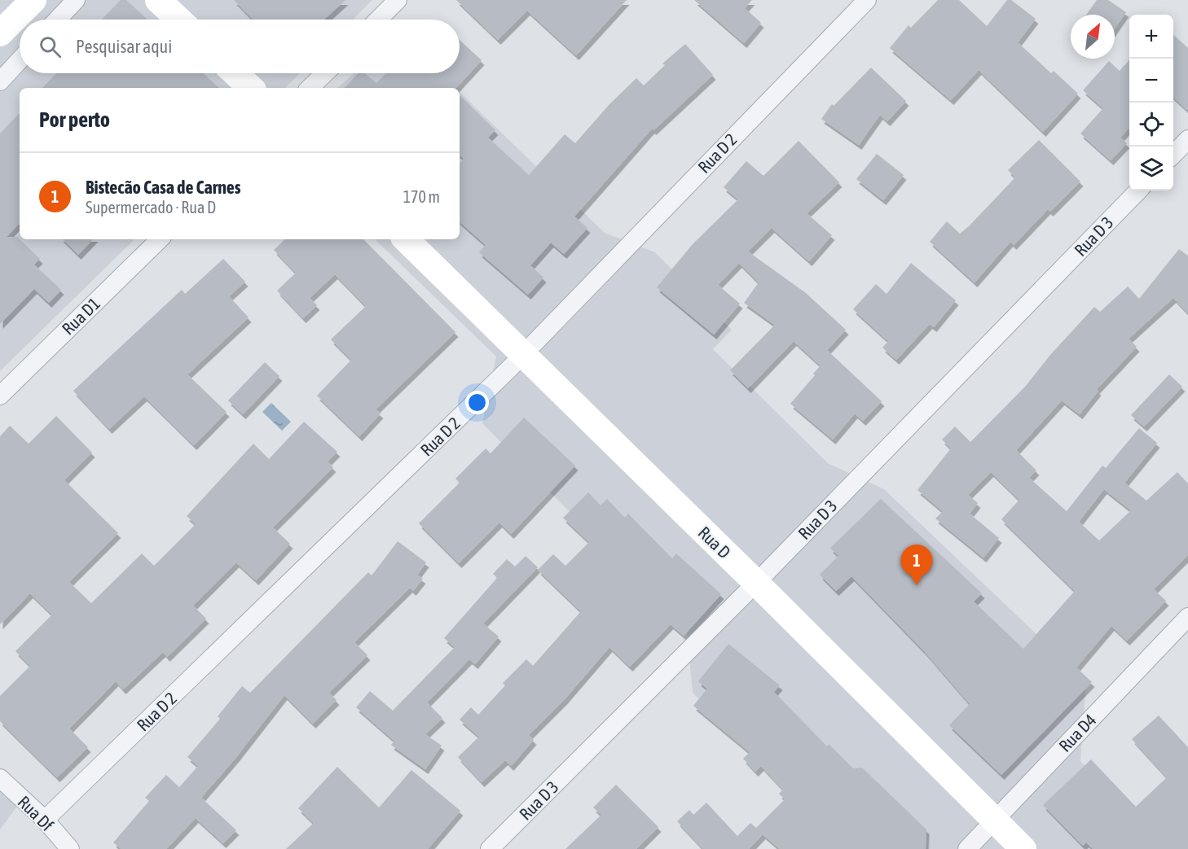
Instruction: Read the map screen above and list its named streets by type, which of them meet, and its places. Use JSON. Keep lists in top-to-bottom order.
{
  "streets": {
    "street": [
      "Rua D 2",
      "Rua D 3",
      "Rua D1",
      "Rua D",
      "Rua D4",
      "Rua Df"
    ]
  },
  "crossings": [
    ["Rua D 2", "Rua D"],
    ["Rua D 2", "Rua Df"],
    ["Rua D 3", "Rua D"],
    ["Rua D", "Rua D4"]
  ],
  "north": "top right",
  "page": {
    "map_buttons": ["+", "−"],
    "search": "Pesquisar aqui",
    "heading": "Por perto",
    "list": [
      {
        "mark": "1",
        "name": "Bistecão Casa de Carnes",
        "note": "Supermercado · Rua D",
        "value": "170 m"
      }
    ],
    "pins": "1"
  }
}
